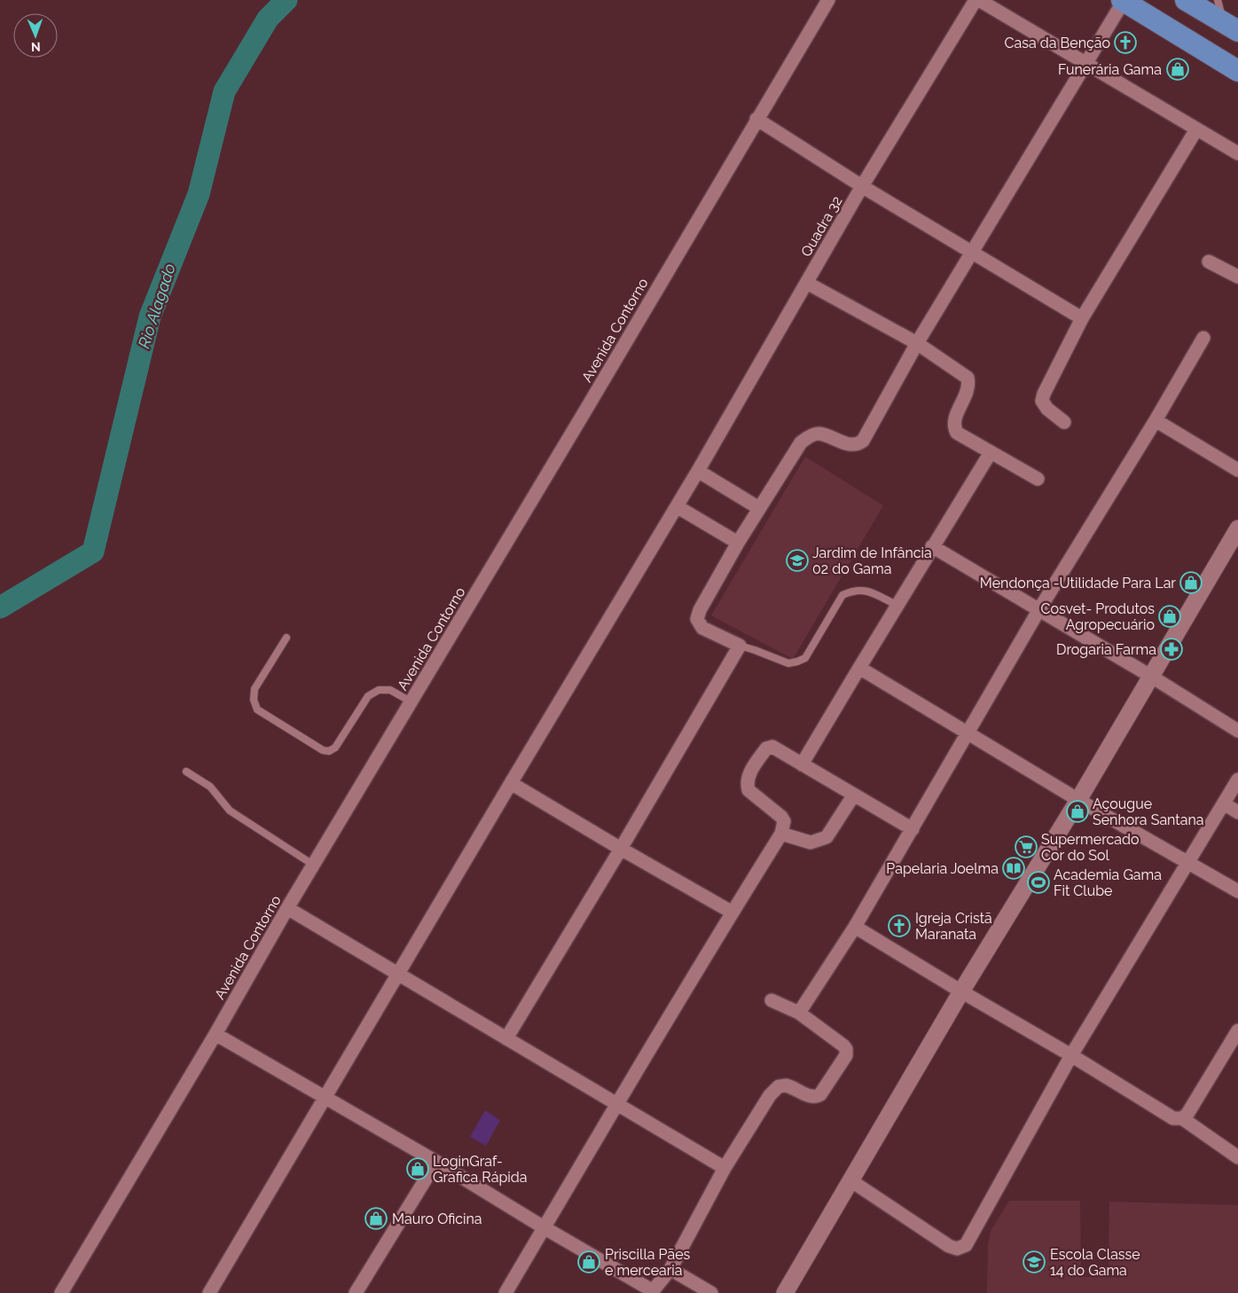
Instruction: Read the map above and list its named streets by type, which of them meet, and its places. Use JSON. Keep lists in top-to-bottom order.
{
  "streets": {
    "street": ["Quadra 32", "Avenida Contorno"]
  },
  "water": ["Rio Alagado"],
  "places": {
    "church": ["Casa da Benção", "Igreja Cristã Maranata"],
    "shop": [
      "Funerária Gama",
      "Mendonça -Utilidade Para Lar",
      "Cosvet- Produtos Agropecuário",
      "Açougue Senhora Santana",
      "LoginGraf- Grafica Rápida",
      "Mauro Oficina",
      "Priscilla Pães e mercearia"
    ],
    "school or university": ["Jardim de Infância 02 do Gama", "Escola Classe 14 do Gama"],
    "pharmacy": ["Drogaria Farma"],
    "supermarket": ["Supermercado Cor do Sol"],
    "library": ["Papelaria Joelma"],
    "sports": ["Academia Gama Fit Clube"]
  },
  "north": "bottom"
}
